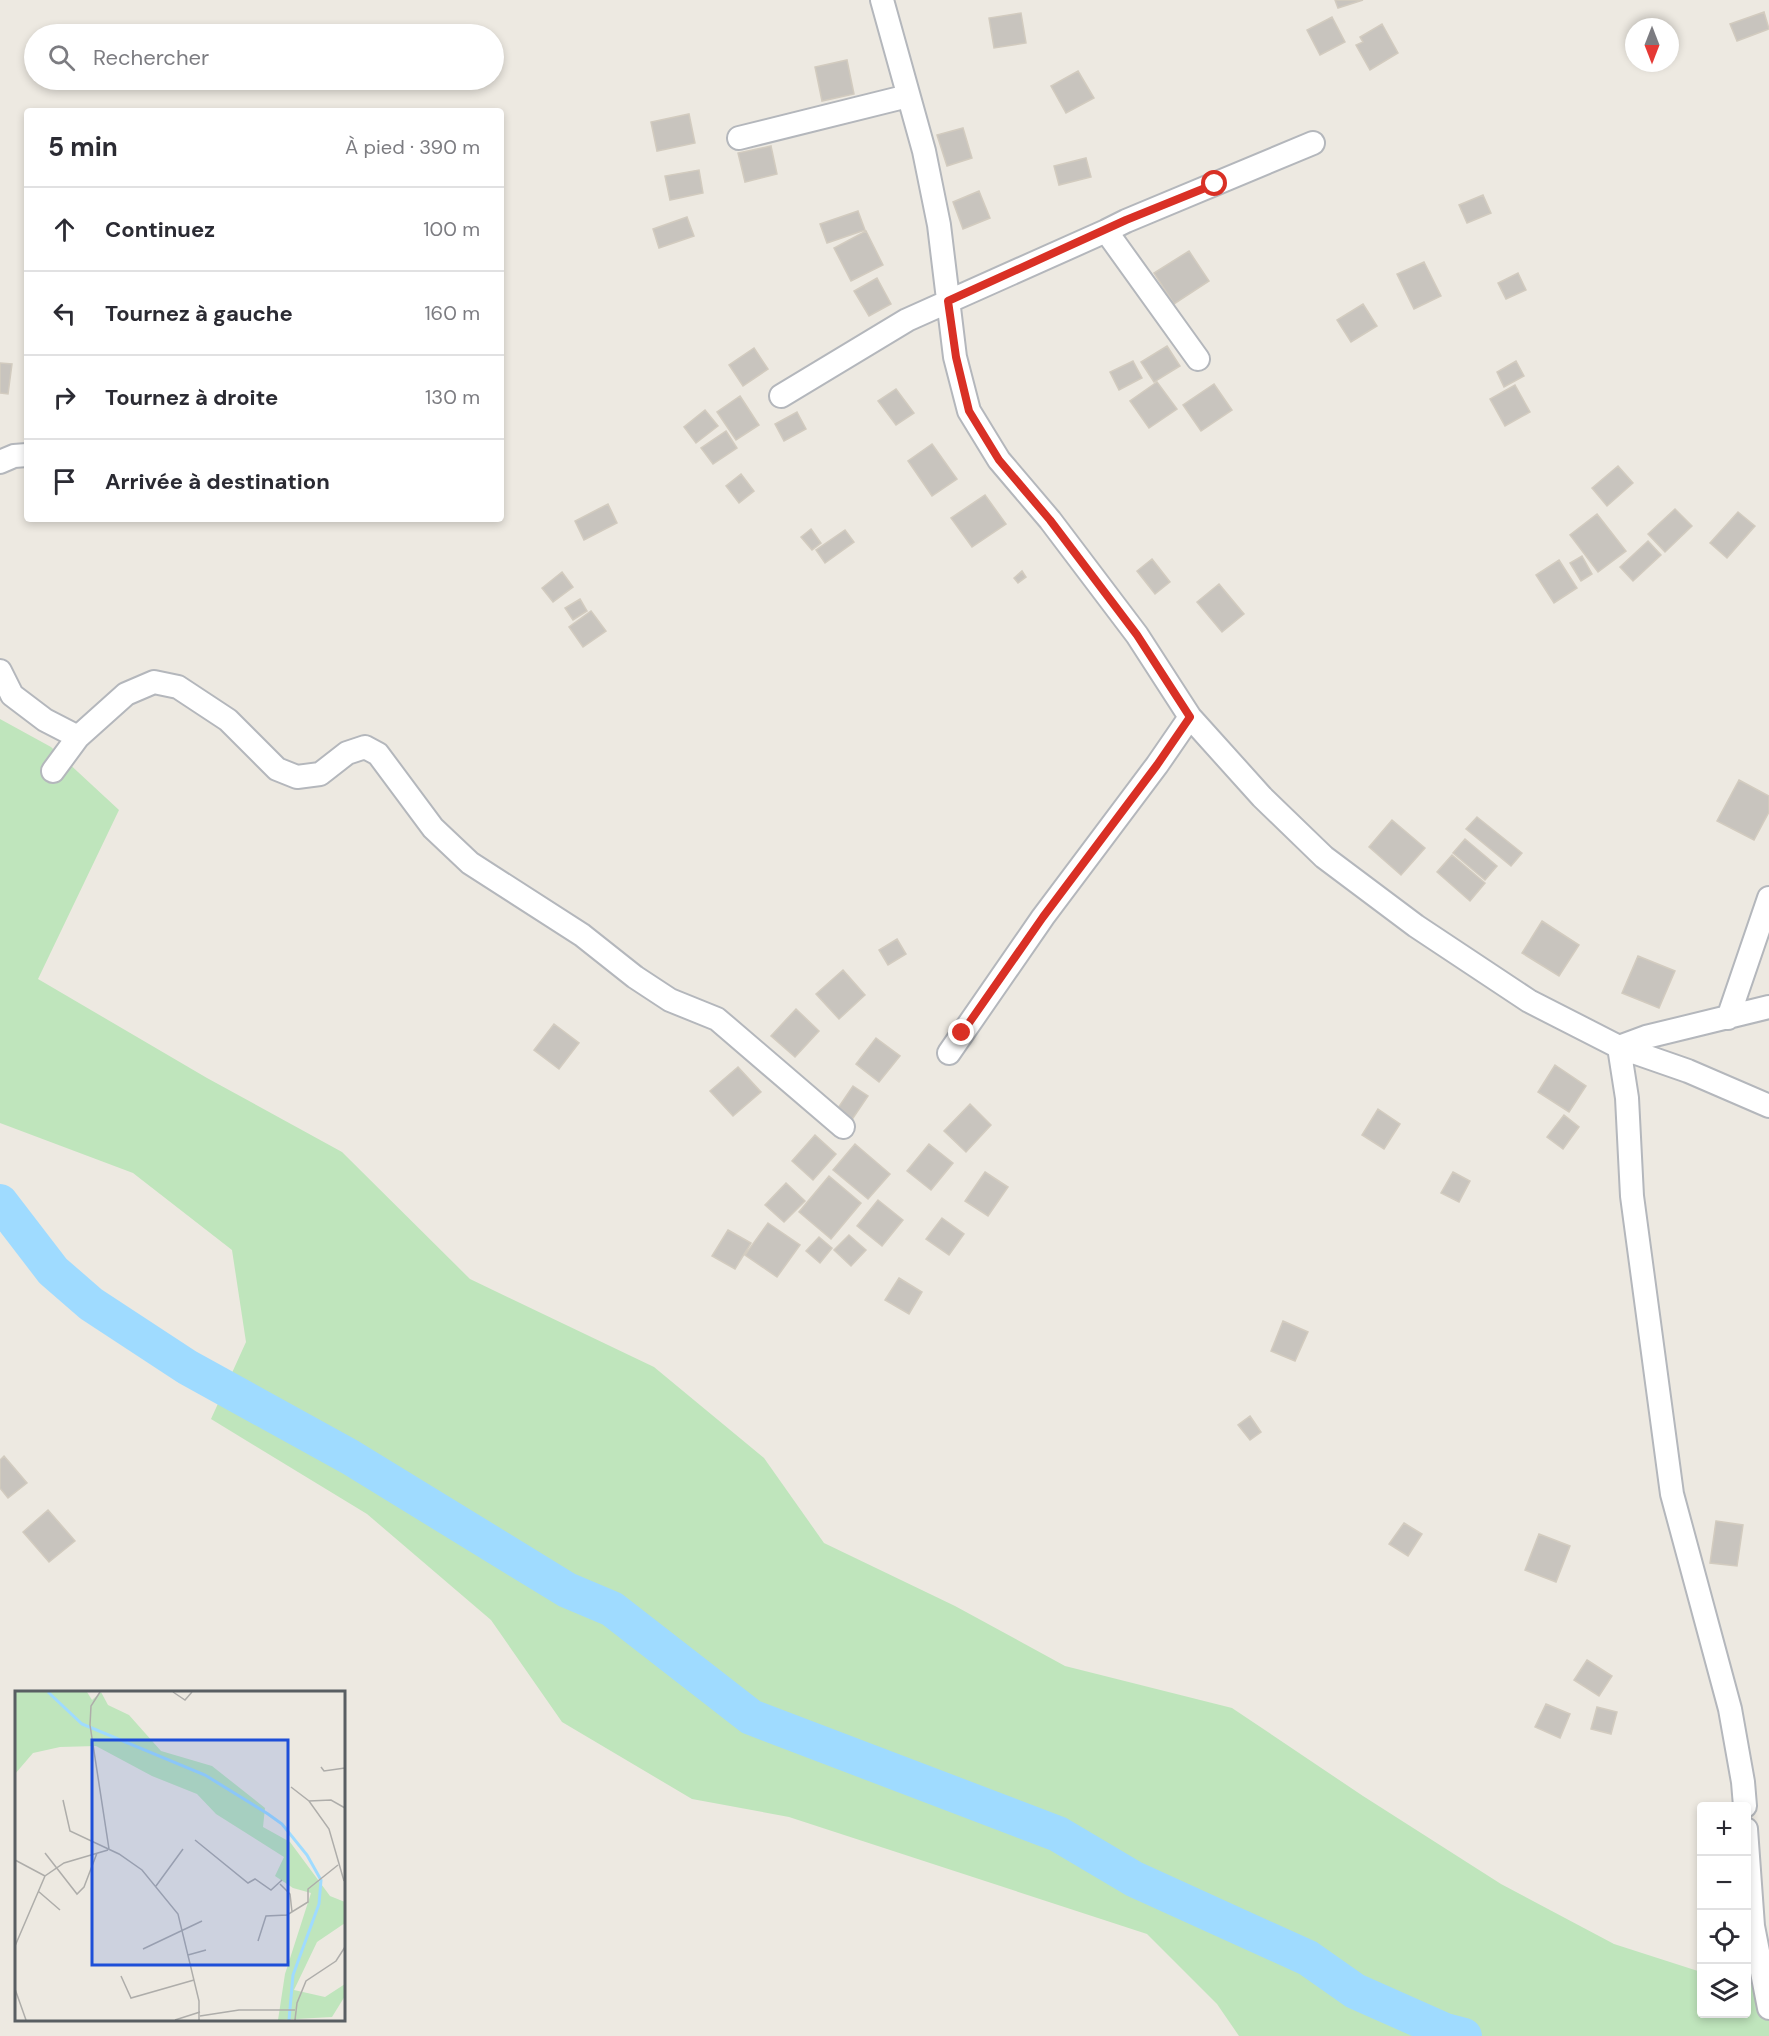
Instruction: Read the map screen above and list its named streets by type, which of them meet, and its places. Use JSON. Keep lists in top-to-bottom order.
{
  "north": "bottom",
  "page": {
    "search": "Rechercher",
    "heading": ["5 min", "À pied · 390 m"],
    "list": [
      ["Continuez", "100 m"],
      ["Tournez à gauche", "160 m"],
      ["Tournez à droite", "130 m"],
      "Arrivée à destination"
    ],
    "map_buttons": ["+", "−"]
  }
}
